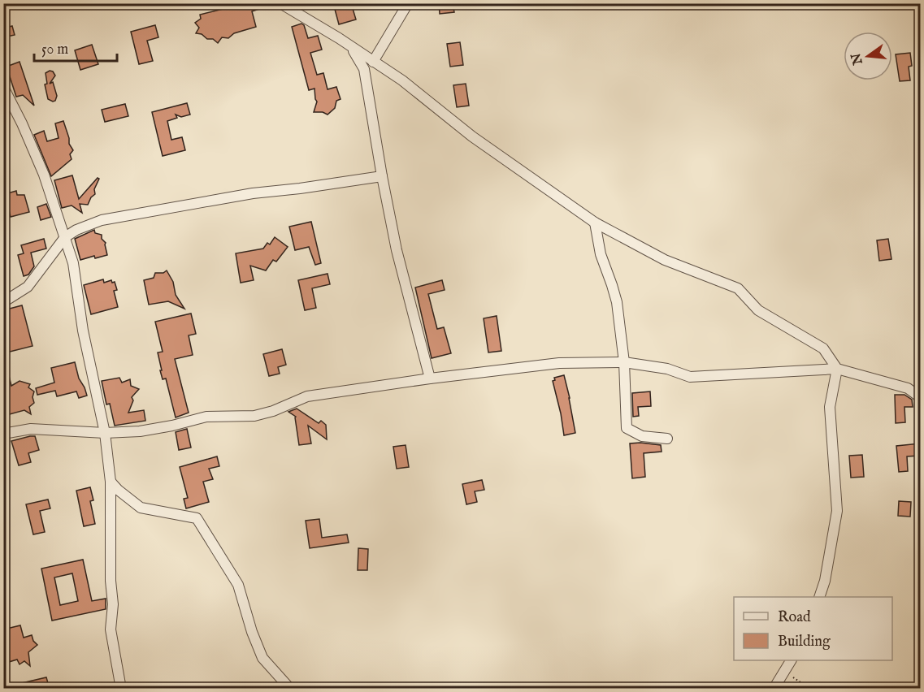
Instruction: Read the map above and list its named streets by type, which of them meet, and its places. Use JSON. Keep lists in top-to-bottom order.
{
  "legend": ["Road", "Building"],
  "scale_bar": "50 m",
  "north": "left"
}
